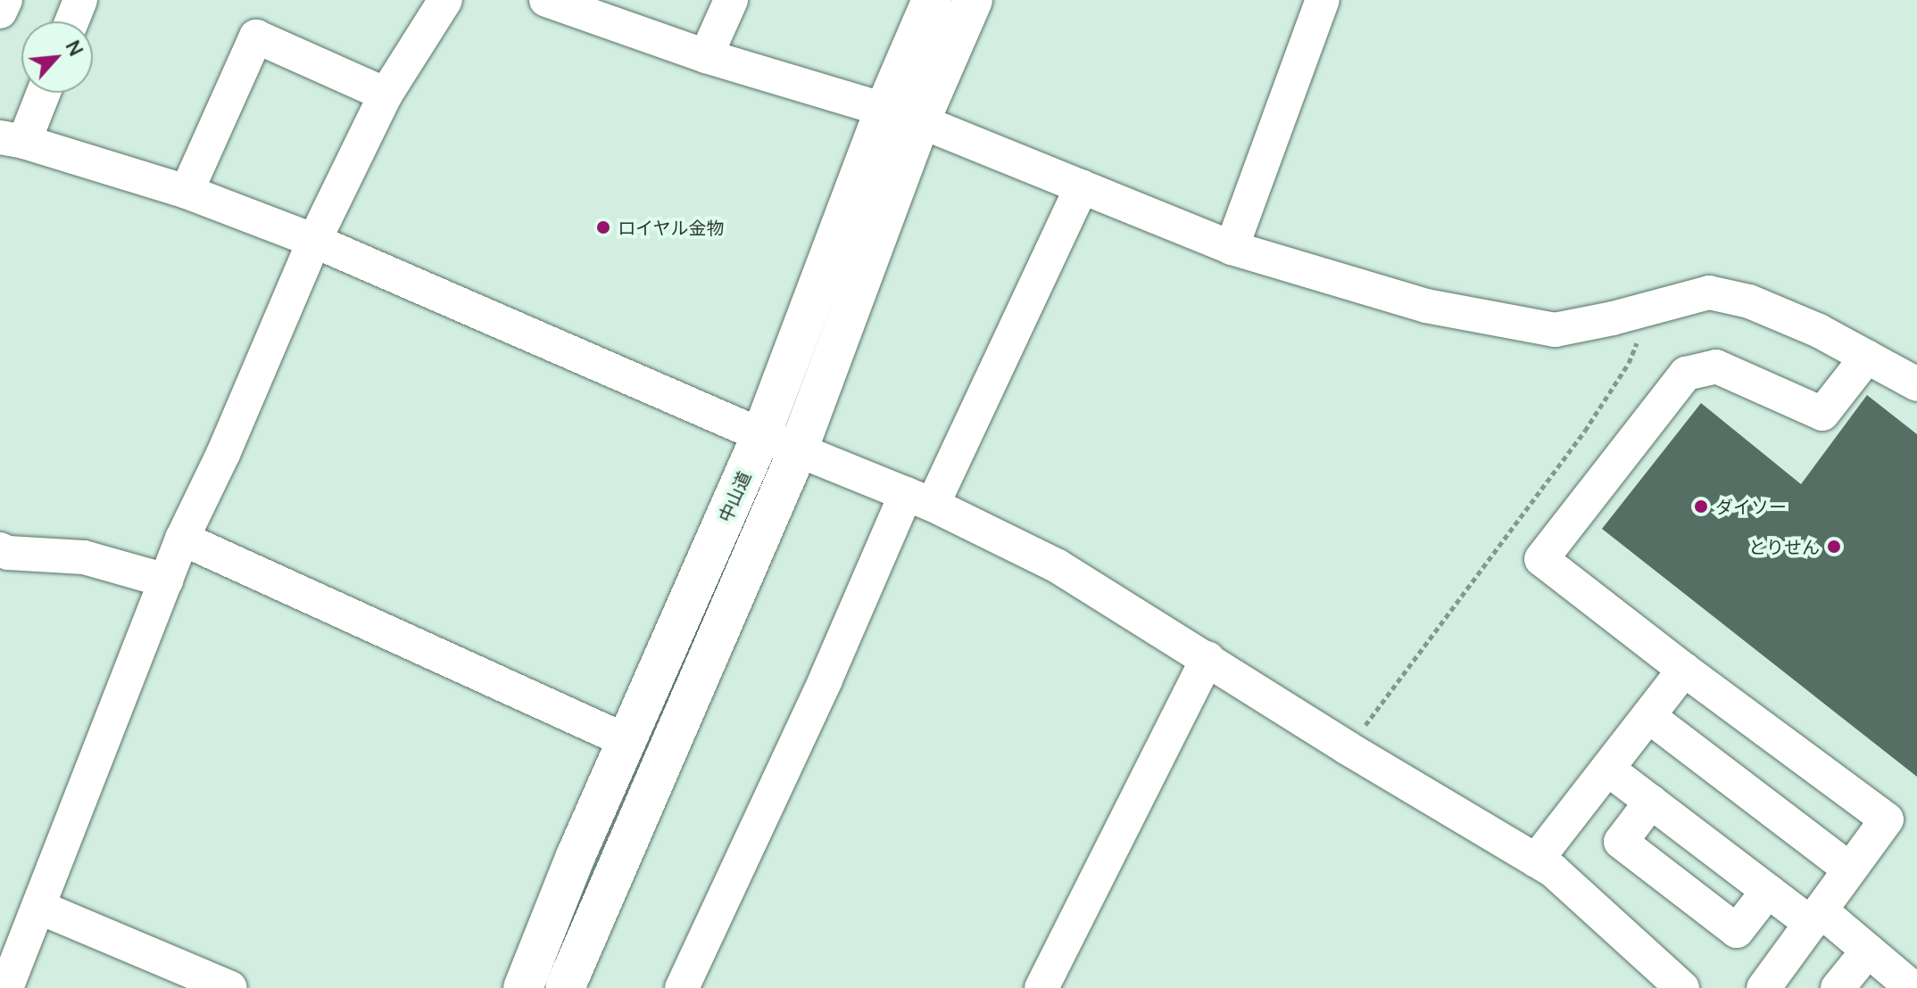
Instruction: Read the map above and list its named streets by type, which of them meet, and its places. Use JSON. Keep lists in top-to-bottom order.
{
  "streets": {
    "highway": ["中山道"]
  },
  "places": ["ロイヤル金物", "ダイソー", "とりせん"],
  "north": "top right"
}
